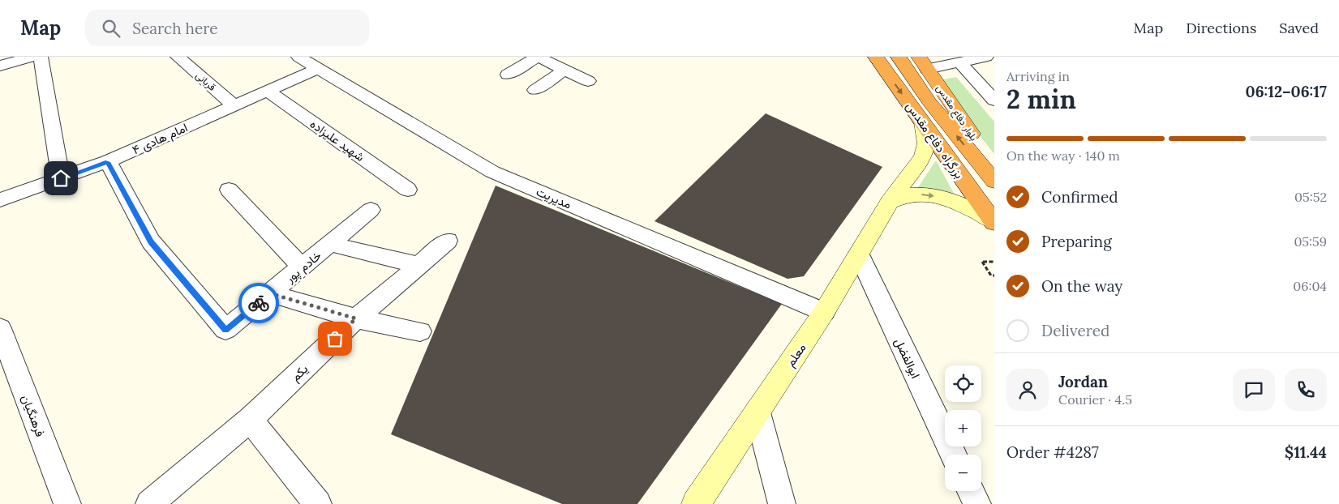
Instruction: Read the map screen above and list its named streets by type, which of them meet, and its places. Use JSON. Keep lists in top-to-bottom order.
{
  "streets": {
    "highway": ["بلوار دفاع مقدس", "بزرگراه دفاع مقدس"],
    "main road": ["معلم"],
    "street": [
      "قربانی",
      "امام هادی ۴",
      "شهید علیزاده",
      "مدیریت",
      "خادم پور",
      "ابوالفضل",
      "یکم",
      "فرهنگیان"
    ]
  },
  "crossings": [
    ["قربانی", "امام هادی ۴"],
    ["امام هادی ۴", "شهید علیزاده"],
    ["امام هادی ۴", "مدیریت"],
    ["امام هادی ۴", "خادم پور"],
    ["بزرگراه دفاع مقدس", "معلم"],
    ["مدیریت", "معلم"],
    ["معلم", "ابوالفضل"]
  ],
  "page": {
    "header": "Map",
    "search": "Search here",
    "nav": ["Map", "Directions", "Saved"],
    "heading": ["2 min", "Arriving in", "06:12–06:17"],
    "panel": [
      "Jordan",
      "Courier · 4.5",
      "Order #4287",
      "$11.44"
    ],
    "bar": "On the way · 140 m",
    "list": [
      ["Confirmed", "05:52"],
      ["Preparing", "05:59"],
      ["On the way", "06:04"],
      "Delivered"
    ],
    "map_buttons": ["+", "−"]
  }
}
